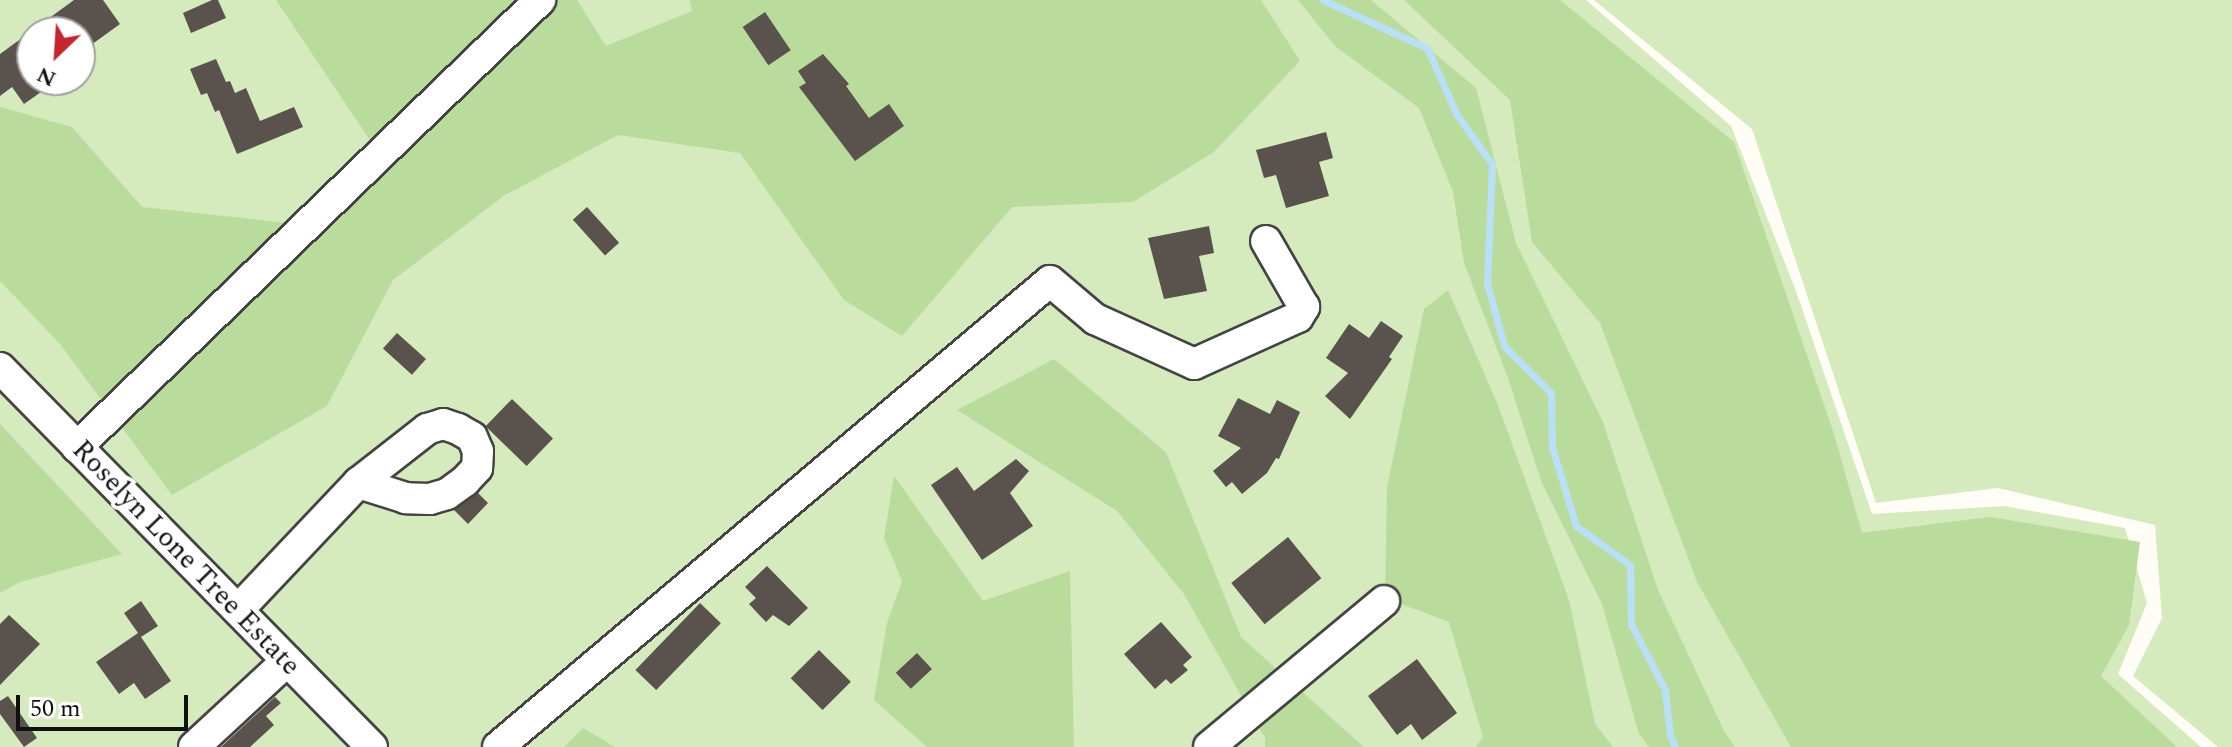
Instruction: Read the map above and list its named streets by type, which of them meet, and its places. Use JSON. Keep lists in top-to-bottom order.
{
  "streets": {
    "street": ["Roselyn Lone Tree Estate"]
  },
  "scale_bar": "50 m",
  "north": "bottom left"
}
